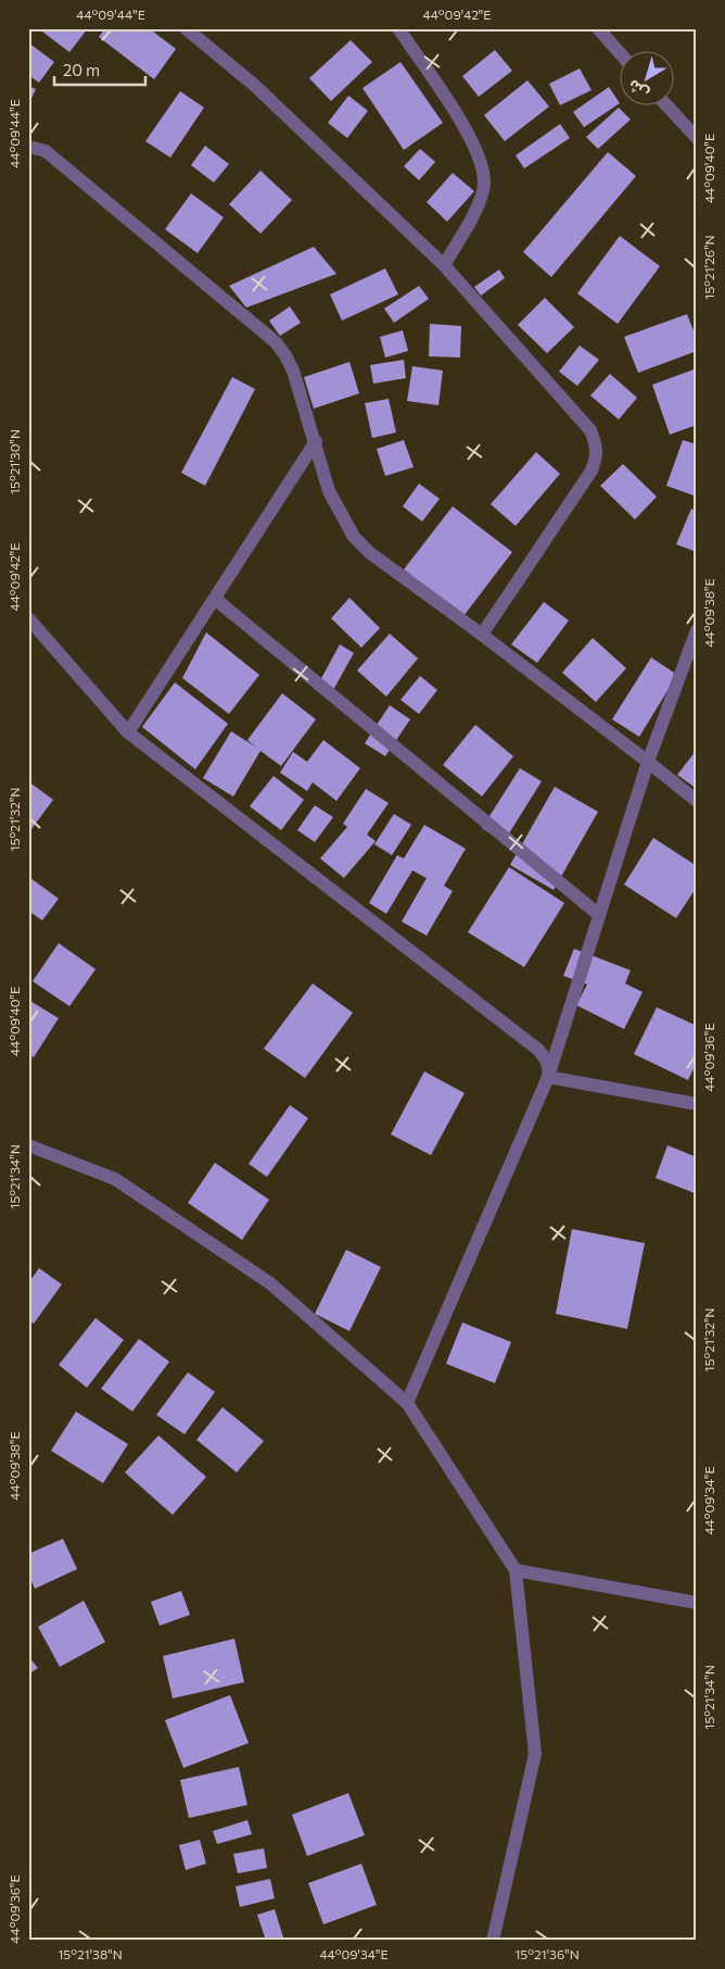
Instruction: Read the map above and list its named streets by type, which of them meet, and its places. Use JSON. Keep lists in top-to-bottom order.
{
  "scale_bar": "20 m",
  "north": "bottom left",
  "coordinates": [
    "44°09'44\"E",
    "44°09'42\"E",
    "44°09'40\"E",
    "15°21'26\"N",
    "15°21'30\"N",
    "44°09'38\"E",
    "15°21'32\"N",
    "44°09'36\"E",
    "15°21'34\"N",
    "44°09'34\"E",
    "15°21'38\"N",
    "15°21'36\"N"
  ]
}
